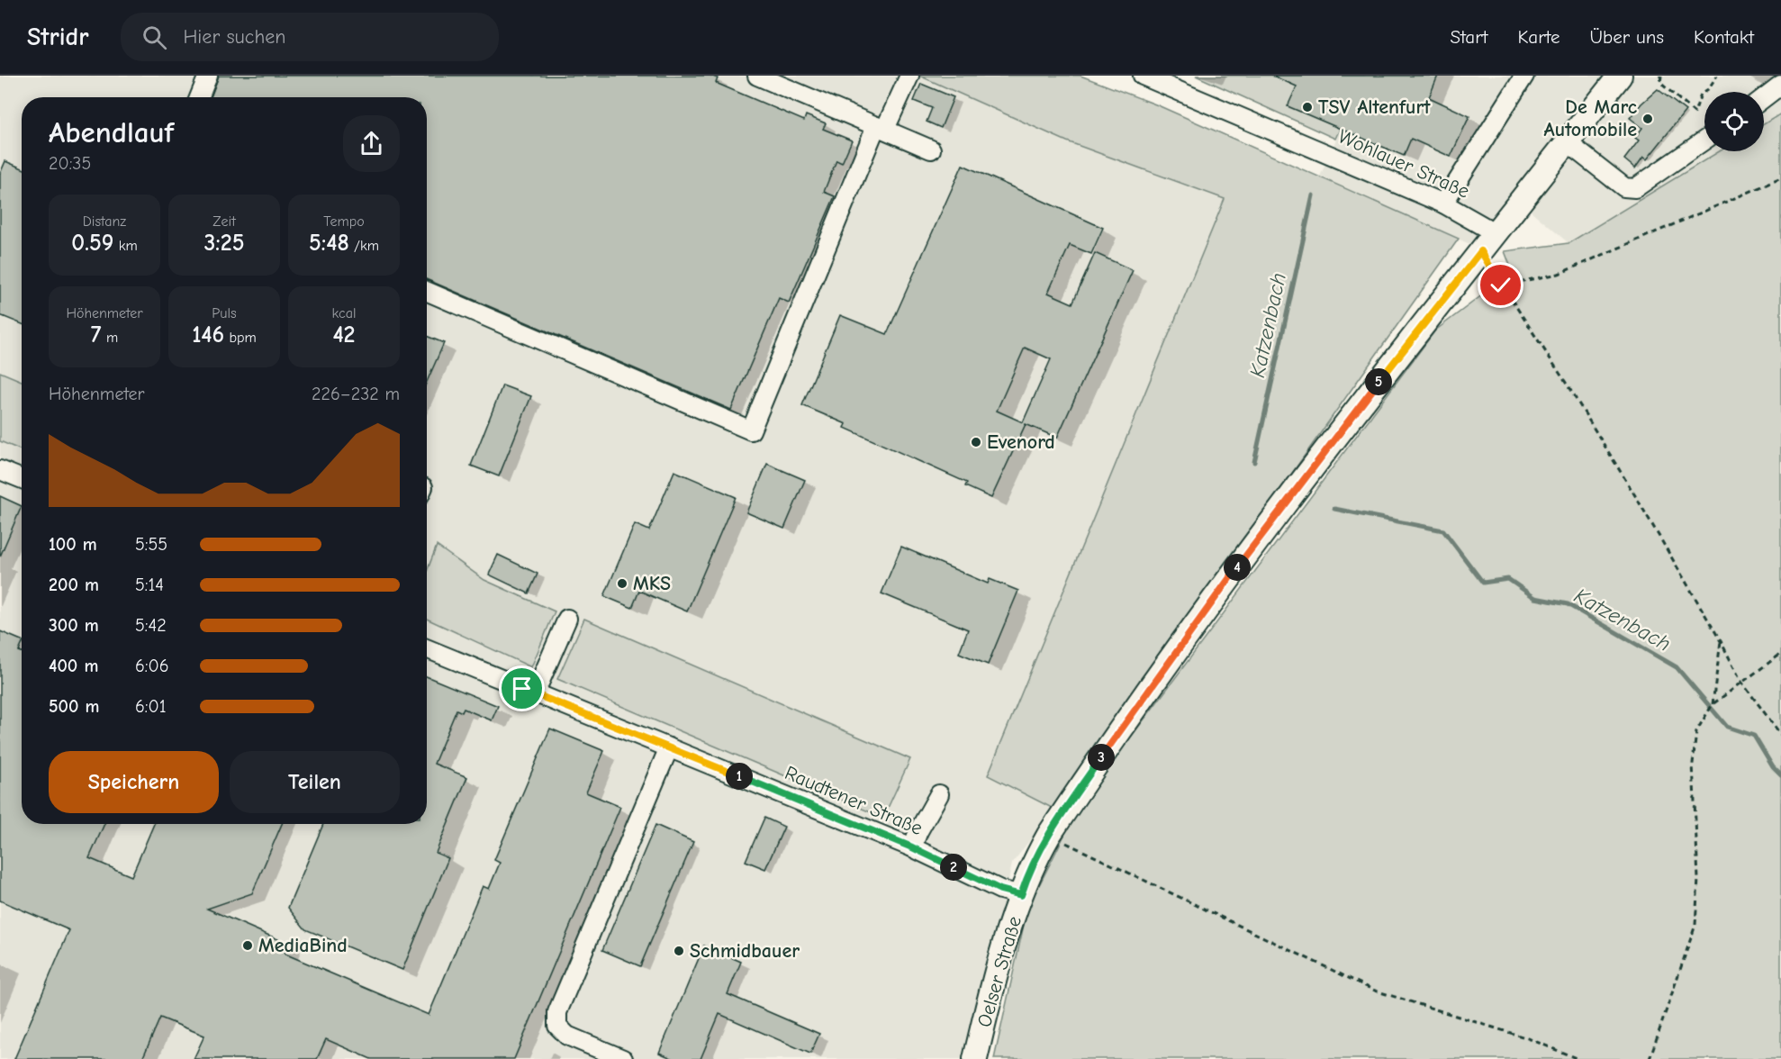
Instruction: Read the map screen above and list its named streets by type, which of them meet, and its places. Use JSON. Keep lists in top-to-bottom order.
{
  "streets": {
    "main road": ["Oelser Straße"],
    "street": ["Wohlauer Straße", "Raudtener Straße"]
  },
  "crossings": [
    ["Wohlauer Straße", "Oelser Straße"],
    ["Raudtener Straße", "Oelser Straße"]
  ],
  "water": ["Katzenbach"],
  "places": [
    "TSV Altenfurt",
    "De Marc Automobile",
    "Evenord",
    "MKS",
    "MediaBind",
    "Schmidbauer"
  ],
  "page": {
    "header": "Stridr",
    "search": "Hier suchen",
    "nav": [
      "Start",
      "Karte",
      "Über uns",
      "Kontakt"
    ],
    "heading": ["Abendlauf", "20:35"],
    "stats": [
      ["Distanz", "0.59 km"],
      ["Zeit", "3:25"],
      ["Tempo", "5:48 /km"],
      ["Höhenmeter", "7 m"],
      ["Puls", "146 bpm"],
      ["kcal", "42"]
    ],
    "pins": [
      "5",
      "4",
      "3",
      "1",
      "2"
    ],
    "chart": ["Höhenmeter", "226–232 m"],
    "list": [
      {
        "name": "100 m",
        "note": "5:55"
      },
      {
        "name": "200 m",
        "note": "5:14"
      },
      {
        "name": "300 m",
        "note": "5:42"
      },
      {
        "name": "400 m",
        "note": "6:06"
      },
      {
        "name": "500 m",
        "note": "6:01"
      }
    ],
    "buttons": ["Speichern", "Teilen"]
  }
}
